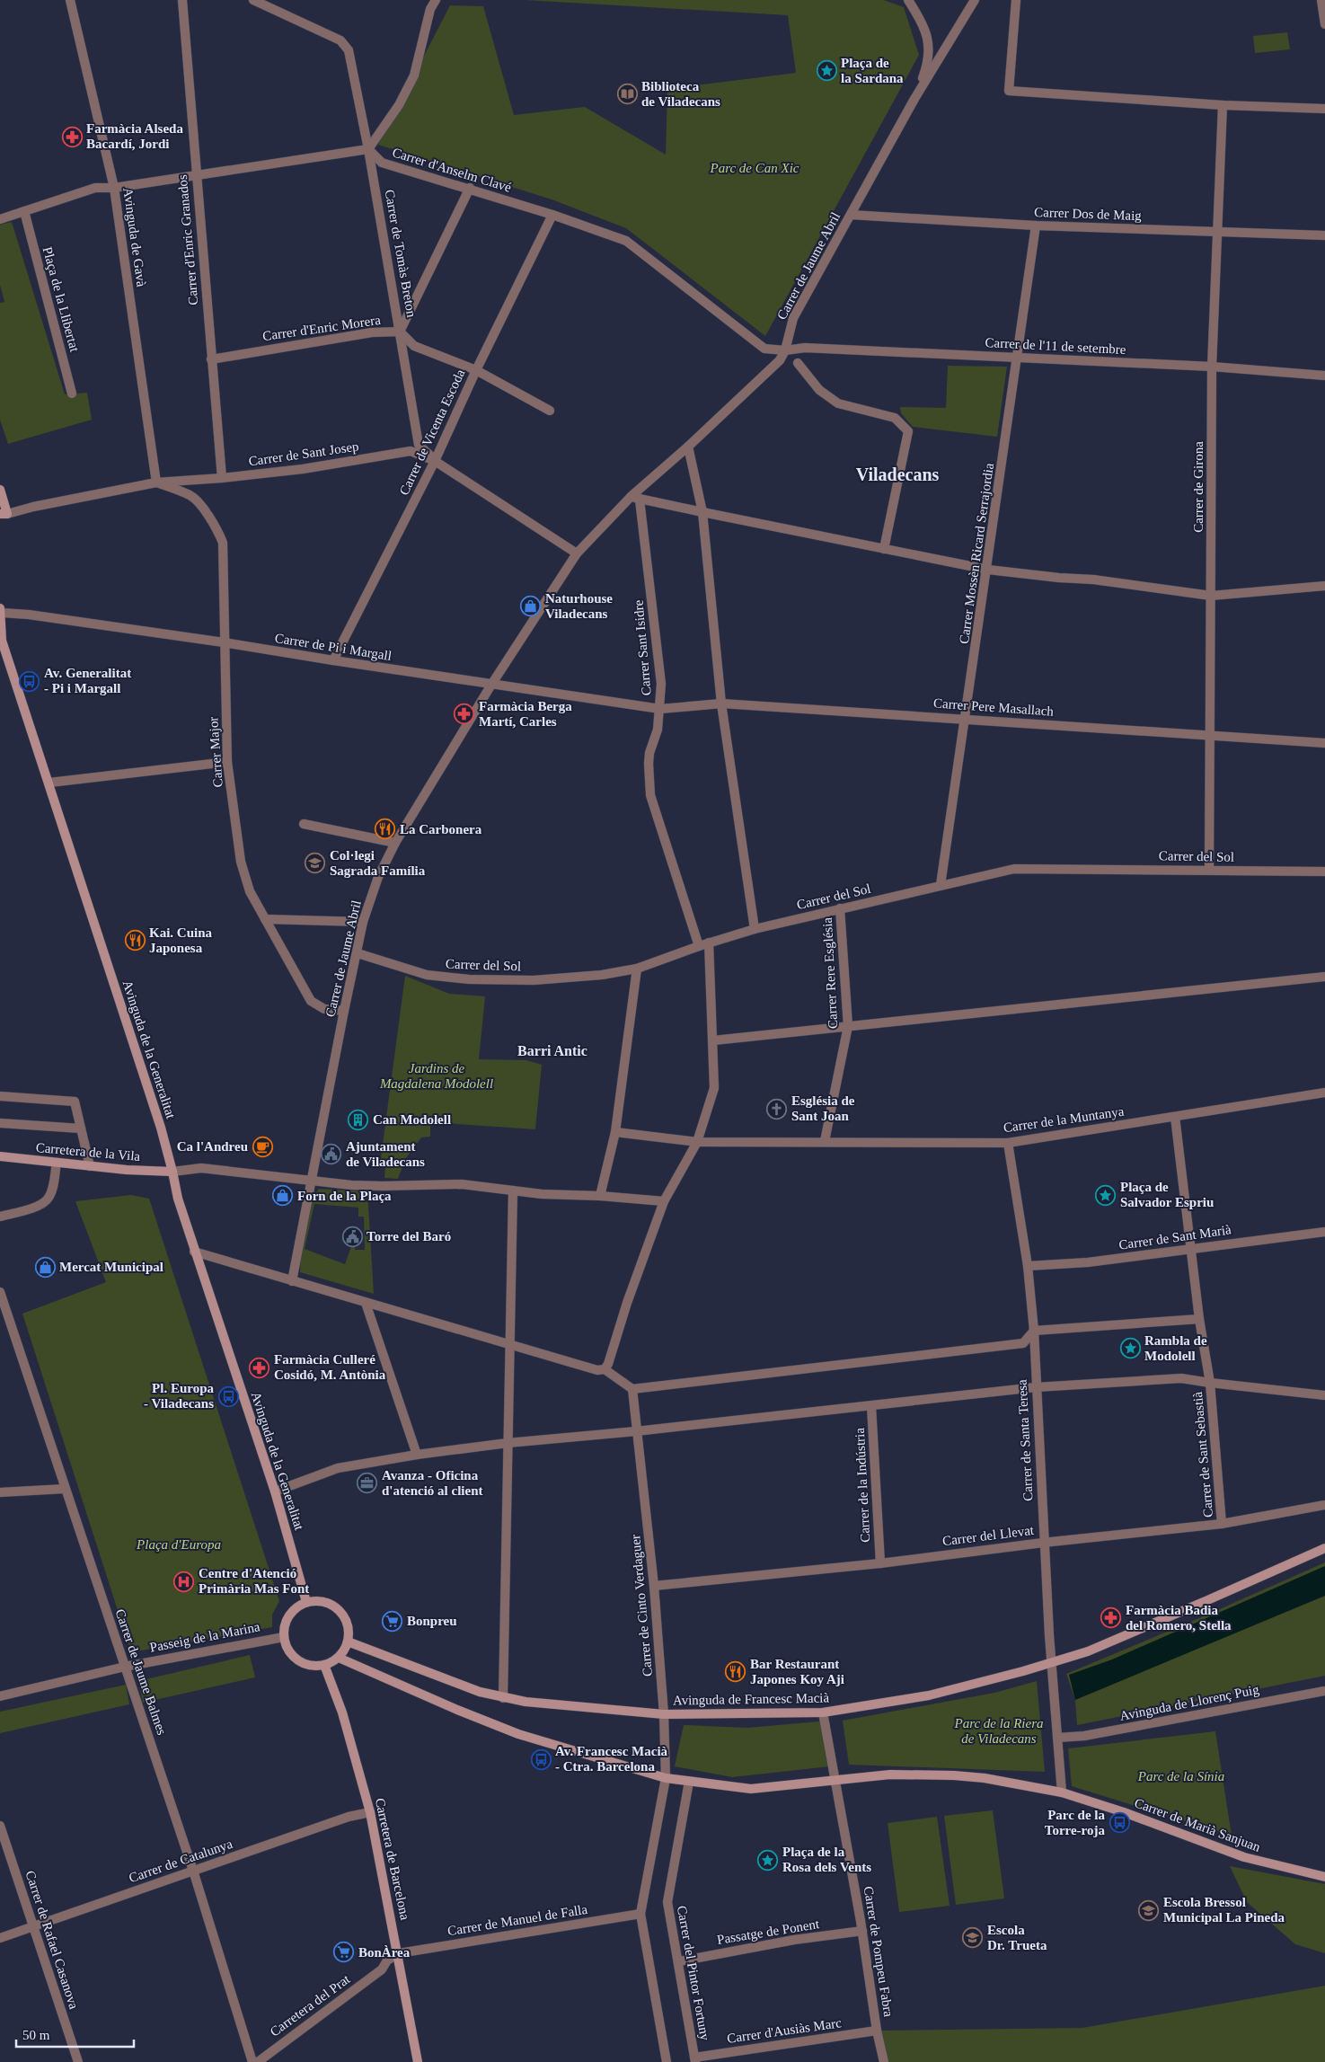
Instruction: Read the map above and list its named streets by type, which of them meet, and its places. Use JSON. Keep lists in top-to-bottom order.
{
  "streets": {
    "street": [
      "Carrer d'Anselm Clavé",
      "Carrer Dos de Maig",
      "Avinguda de Gavà",
      "Carrer d'Enric Granados",
      "Carrer de Tomàs Breton",
      "Carrer de Jaume Abril",
      "Plaça de la Llibertat",
      "Carrer d'Enric Morera",
      "Carrer de l'11 de setembre",
      "Carrer de Vicenta Escoda",
      "Carrer de Sant Josep",
      "Carrer de Girona",
      "Carrer Mossèn Ricard Serrajordia",
      "Carrer de Pi i Margall",
      "Carrer Sant Isidre",
      "Carrer Pere Masallach",
      "Carrer Major",
      "Carrer del Sol",
      "Carrer Rere Església",
      "Avinguda de la Generalitat",
      "Carrer de la Muntanya",
      "Carretera de la Vila",
      "Carrer de Sant Marià",
      "Carrer de Santa Teresa",
      "Carrer de Sant Sebastià",
      "Carrer de la Indústria",
      "Carrer del Llevat",
      "Carrer de Cinto Verdaguer",
      "Passeig de la Marina",
      "Carrer de Jaume Balmes",
      "Avinguda de Francesc Macià",
      "Avinguda de Llorenç Puig",
      "Carrer de Marià Sanjuan",
      "Carretera de Barcelona",
      "Carrer de Catalunya",
      "Carrer de Manuel de Falla",
      "Passatge de Ponent",
      "Carrer de Rafael Casanova",
      "Carrer de Pompeu Fabra",
      "Carrer del Pintor Fortuny",
      "Carretera del Prat",
      "Carrer d'Ausiàs Marc"
    ]
  },
  "crossings": [
    ["Carrer d'Anselm Clavé", "Carrer de Tomàs Breton"],
    ["Carrer d'Anselm Clavé", "Carrer de Jaume Abril"],
    ["Carrer d'Anselm Clavé", "Carrer de l'11 de setembre"],
    ["Carrer d'Anselm Clavé", "Carrer de Vicenta Escoda"],
    ["Carrer Dos de Maig", "Carrer de Jaume Abril"],
    ["Carrer Dos de Maig", "Carrer de Girona"],
    ["Carrer Dos de Maig", "Carrer Mossèn Ricard Serrajordia"],
    ["Avinguda de Gavà", "Carrer de Sant Josep"],
    ["Avinguda de Gavà", "Carrer Major"],
    ["Carrer d'Enric Granados", "Carrer d'Enric Morera"],
    ["Carrer d'Enric Granados", "Carrer de Sant Josep"],
    ["Carrer de Tomàs Breton", "Carrer d'Enric Morera"],
    ["Carrer de Tomàs Breton", "Carrer de Vicenta Escoda"],
    ["Carrer de Tomàs Breton", "Carrer de Sant Josep"],
    ["Carrer de Jaume Abril", "Carrer de l'11 de setembre"],
    ["Carrer de Jaume Abril", "Carrer de Sant Josep"],
    ["Carrer de Jaume Abril", "Carrer de Pi i Margall"],
    ["Carrer de Jaume Abril", "Carrer Sant Isidre"],
    ["Carrer de Jaume Abril", "Carrer Major"],
    ["Carrer de Jaume Abril", "Carrer del Sol"],
    ["Carrer d'Enric Morera", "Carrer de Vicenta Escoda"],
    ["Carrer de l'11 de setembre", "Carrer de Girona"],
    ["Carrer de l'11 de setembre", "Carrer Mossèn Ricard Serrajordia"],
    ["Carrer de Vicenta Escoda", "Carrer de Sant Josep"],
    ["Carrer de Vicenta Escoda", "Carrer de Pi i Margall"],
    ["Carrer de Sant Josep", "Carrer Major"],
    ["Carrer de Girona", "Carrer Pere Masallach"],
    ["Carrer de Girona", "Carrer del Sol"],
    ["Carrer Mossèn Ricard Serrajordia", "Carrer Pere Masallach"],
    ["Carrer Mossèn Ricard Serrajordia", "Carrer del Sol"],
    ["Carrer de Pi i Margall", "Carrer Sant Isidre"],
    ["Carrer de Pi i Margall", "Carrer Pere Masallach"],
    ["Carrer de Pi i Margall", "Carrer Major"],
    ["Carrer de Pi i Margall", "Avinguda de la Generalitat"],
    ["Carrer Sant Isidre", "Carrer Pere Masallach"],
    ["Carrer Sant Isidre", "Carrer del Sol"],
    ["Carrer del Sol", "Carrer Rere Església"],
    ["Carrer Rere Església", "Carrer de la Muntanya"],
    ["Avinguda de la Generalitat", "Carretera de la Vila"],
    ["Avinguda de la Generalitat", "Passeig de la Marina"],
    ["Avinguda de la Generalitat", "Avinguda de Francesc Macià"],
    ["Avinguda de la Generalitat", "Carretera de Barcelona"],
    ["Carrer de la Muntanya", "Carrer de Santa Teresa"],
    ["Carrer de Sant Marià", "Carrer de Santa Teresa"],
    ["Carrer de Santa Teresa", "Carrer del Llevat"],
    ["Carrer de Santa Teresa", "Avinguda de Francesc Macià"],
    ["Carrer de Santa Teresa", "Avinguda de Llorenç Puig"],
    ["Carrer de Santa Teresa", "Carrer de Marià Sanjuan"],
    ["Carrer de Sant Sebastià", "Carrer del Llevat"],
    ["Carrer de la Indústria", "Carrer del Llevat"],
    ["Carrer del Llevat", "Carrer de Cinto Verdaguer"],
    ["Carrer de Cinto Verdaguer", "Avinguda de Francesc Macià"],
    ["Passeig de la Marina", "Carrer de Jaume Balmes"],
    ["Passeig de la Marina", "Avinguda de Francesc Macià"],
    ["Passeig de la Marina", "Carretera de Barcelona"],
    ["Carrer de Jaume Balmes", "Carrer de Catalunya"],
    ["Avinguda de Francesc Macià", "Carretera de Barcelona"],
    ["Avinguda de Francesc Macià", "Carrer de Pompeu Fabra"],
    ["Carretera de Barcelona", "Carrer de Catalunya"],
    ["Carretera de Barcelona", "Carrer de Manuel de Falla"],
    ["Carretera de Barcelona", "Carretera del Prat"],
    ["Carrer de Catalunya", "Carrer de Rafael Casanova"],
    ["Carrer de Manuel de Falla", "Carretera del Prat"],
    ["Passatge de Ponent", "Carrer de Pompeu Fabra"],
    ["Passatge de Ponent", "Carrer del Pintor Fortuny"],
    ["Carrer de Pompeu Fabra", "Carrer d'Ausiàs Marc"],
    ["Carrer del Pintor Fortuny", "Carrer d'Ausiàs Marc"]
  ],
  "districts": ["Viladecans", "Barri Antic"],
  "parks": [
    "Parc de Can Xic",
    "Jardins de Magdalena Modolell",
    "Plaça d'Europa",
    "Parc de la Riera de Viladecans",
    "Parc de la Sínia"
  ],
  "places": {
    "place": [
      "Plaça de la Sardana",
      "Plaça de Salvador Espriu",
      "Rambla de Modolell",
      "Plaça de la Rosa dels Vents"
    ],
    "library": ["Biblioteca de Viladecans"],
    "pharmacy": [
      "Farmàcia Alseda Bacardí, Jordi",
      "Farmàcia Berga Martí, Carles",
      "Farmàcia Culleré Cosidó, M. Antònia",
      "Farmàcia Badia del Romero, Stella"
    ],
    "shop": ["Naturhouse Viladecans", "Forn de la Plaça", "Mercat Municipal"],
    "bus stop": [
      "Av. Generalitat - Pi i Margall",
      "Pl. Europa - Viladecans",
      "Av. Francesc Macià - Ctra. Barcelona",
      "Parc de la Torre-roja"
    ],
    "restaurant": ["La Carbonera", "Kai. Cuina Japonesa", "Bar Restaurant Japones Koy Aji"],
    "school or university": ["Col·legi Sagrada Família", "Escola Bressol Municipal La Pineda", "Escola Dr. Trueta"],
    "church": ["Església de Sant Joan"],
    "building": ["Can Modolell"],
    "cafe": ["Ca l'Andreu"],
    "public building": ["Ajuntament de Viladecans", "Torre del Baró"],
    "office": ["Avanza - Oficina d'atenció al client"],
    "hospital": ["Centre d'Atenció Primària Mas Font"],
    "supermarket": ["Bonpreu", "BonÀrea"]
  },
  "scale_bar": "50 m"
}
